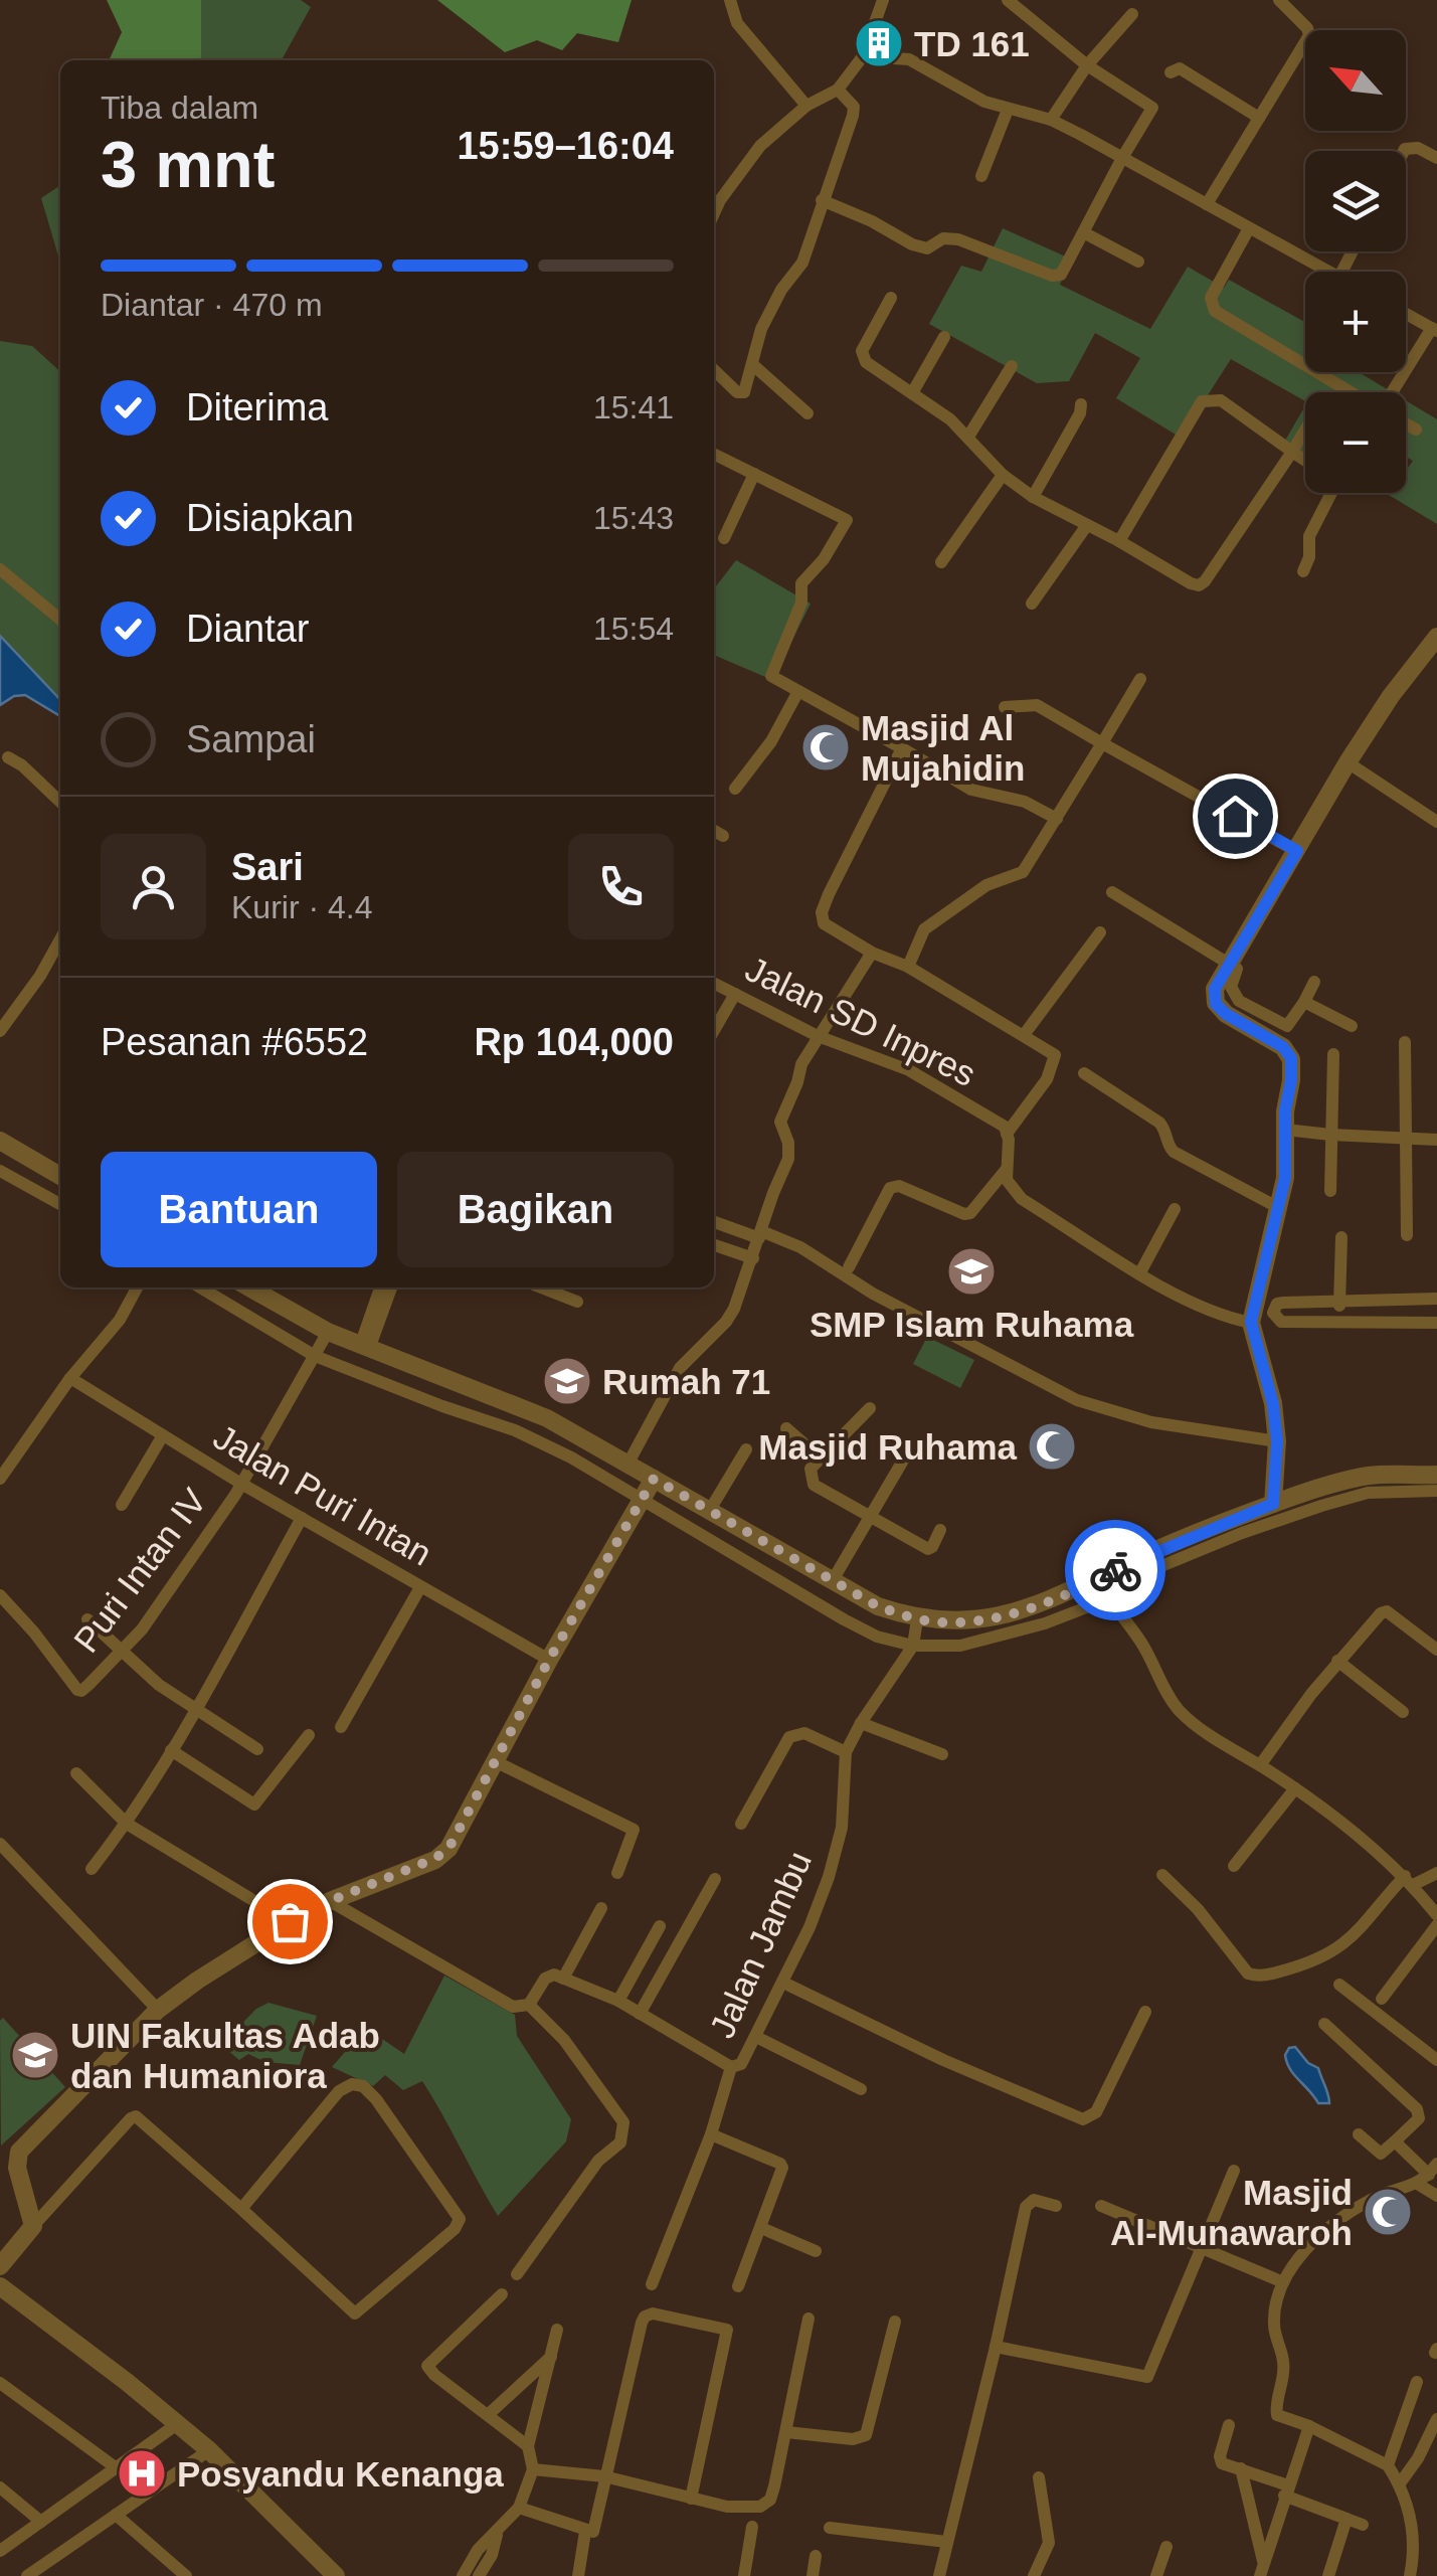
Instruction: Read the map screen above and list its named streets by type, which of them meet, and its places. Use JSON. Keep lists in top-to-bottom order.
{
  "streets": {
    "street": [
      "Jalan SD Inpres",
      "Jalan Puri Intan",
      "Puri Intan IV",
      "Jalan Jambu"
    ]
  },
  "crossings": [
    ["Jalan Puri Intan", "Puri Intan IV"]
  ],
  "places": {
    "building": ["TD 161"],
    "mosque": ["Masjid Al Mujahidin", "Masjid Ruhama", "Masjid Al-Munawaroh"],
    "school or university": ["SMP Islam Ruhama", "Rumah 71", "UIN Fakultas Adab dan Humaniora"],
    "hospital": ["Posyandu Kenanga"]
  },
  "north": "top left",
  "page": {
    "map_buttons": ["+", "−"],
    "heading": ["3 mnt", "Tiba dalam", "15:59–16:04"],
    "panel": [
      "Sari",
      "Kurir · 4.4",
      "Pesanan #6552",
      "Rp 104,000"
    ],
    "bar": "Diantar · 470 m",
    "list": [
      ["Diterima", "15:41"],
      ["Disiapkan", "15:43"],
      ["Diantar", "15:54"],
      "Sampai"
    ],
    "buttons": ["Bantuan", "Bagikan"]
  }
}
